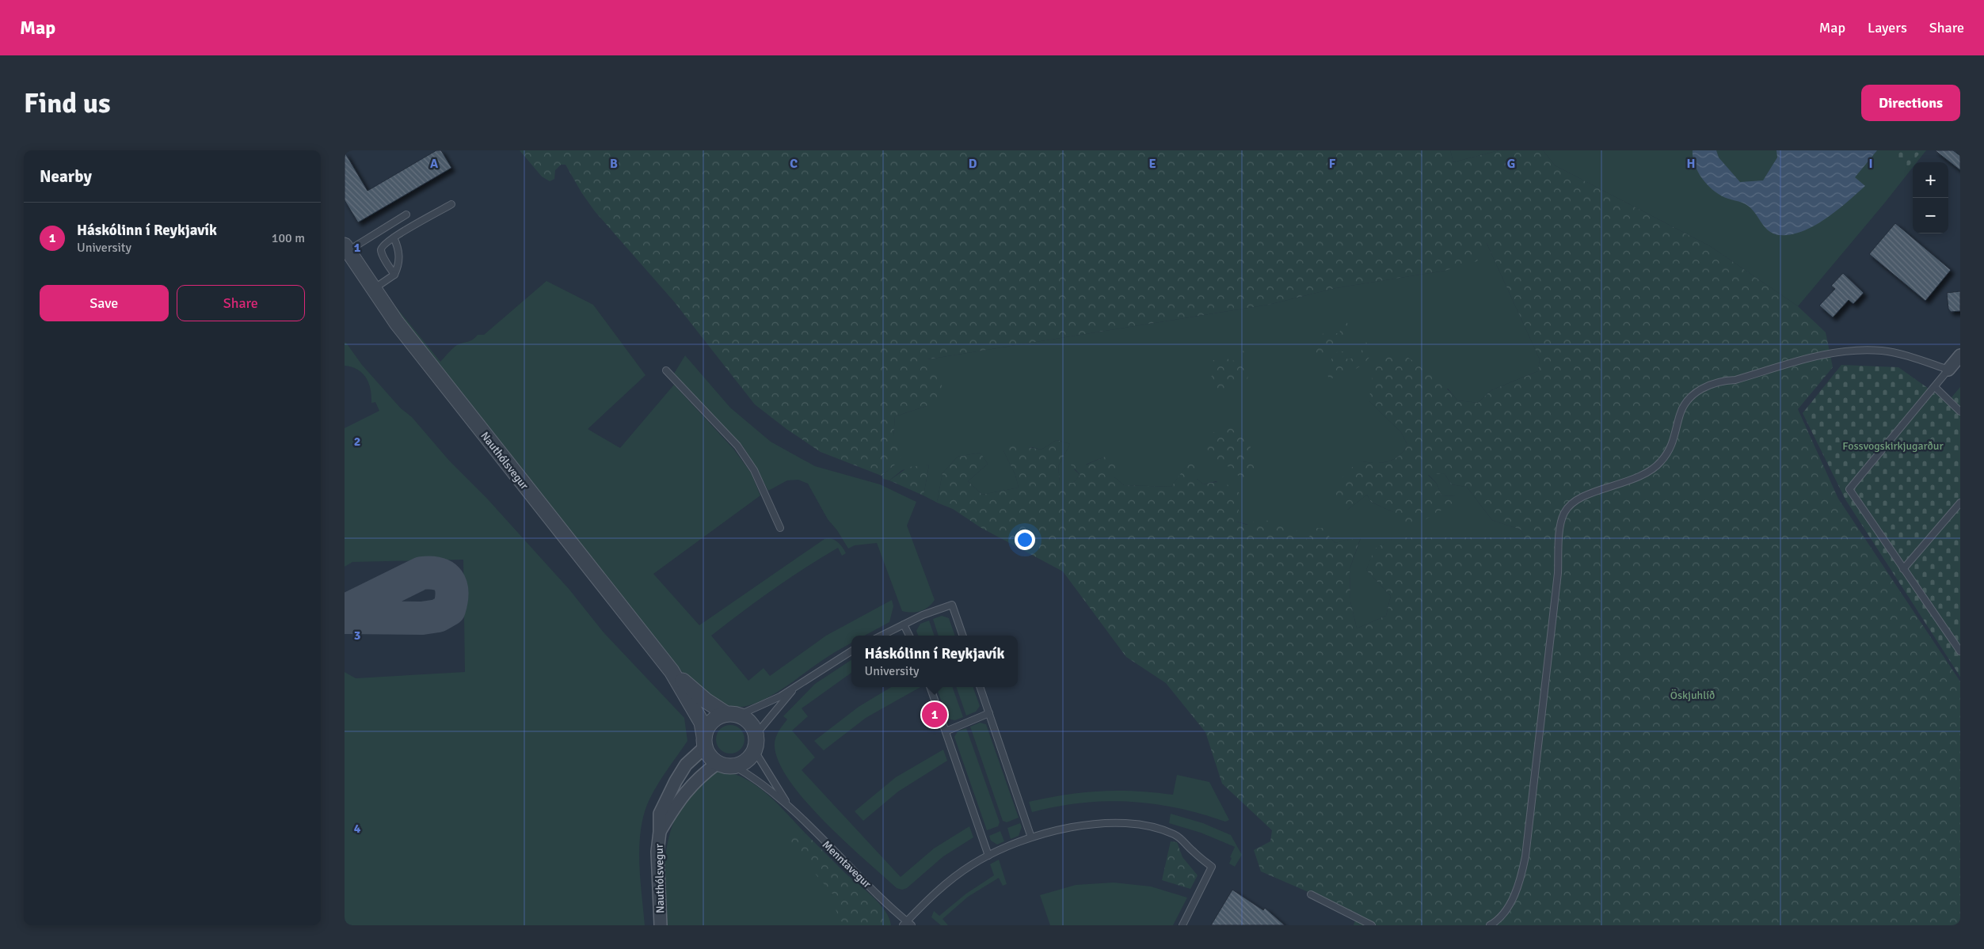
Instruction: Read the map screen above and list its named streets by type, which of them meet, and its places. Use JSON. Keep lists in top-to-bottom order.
{
  "streets": {
    "street": ["Nauthólsvegur"],
    "lane": ["Menntavegur"]
  },
  "crossings": [
    ["Nauthólsvegur", "Menntavegur"]
  ],
  "parks": ["Fossvogskirkjugarður", "Öskjuhlíð"],
  "page": {
    "header": "Map",
    "nav": ["Map", "Layers", "Share"],
    "buttons": [
      "Directions",
      ["Save", "Share"]
    ],
    "title": "Find us",
    "heading": "Nearby",
    "map_buttons": ["+", "−"],
    "list": [
      {
        "mark": "1",
        "name": "Háskólinn í Reykjavík",
        "note": "University",
        "value": "100 m"
      }
    ],
    "popup": ["Háskólinn í Reykjavík", "University"],
    "pins": "1"
  },
  "grid": {
    "columns": [
      "A",
      "B",
      "C",
      "D",
      "E",
      "F",
      "G",
      "H",
      "I"
    ],
    "rows": [
      "1",
      "2",
      "3",
      "4"
    ]
  }
}
